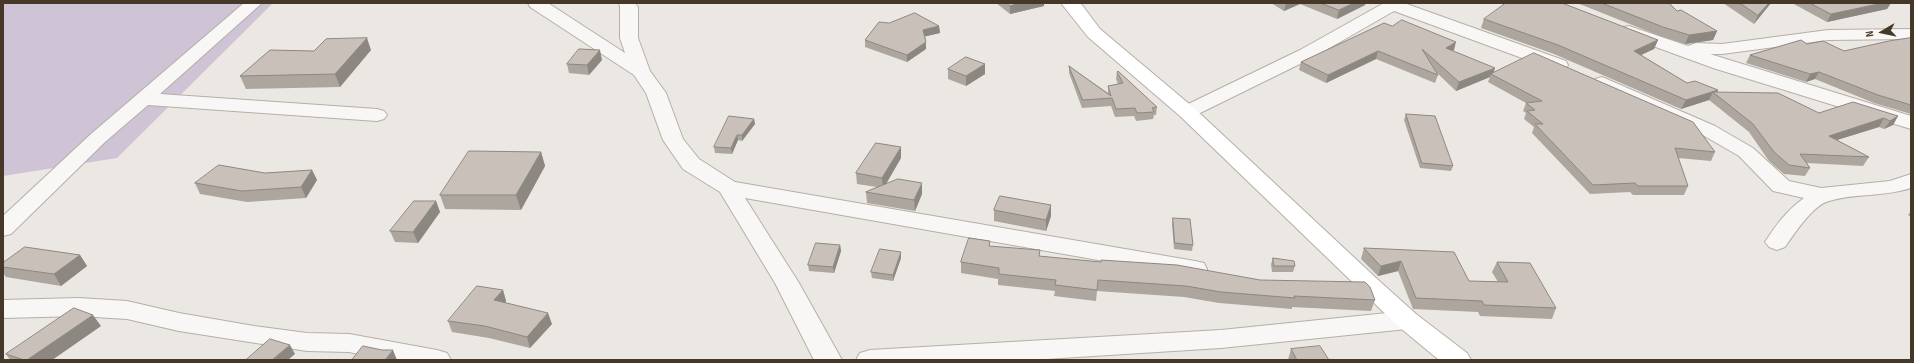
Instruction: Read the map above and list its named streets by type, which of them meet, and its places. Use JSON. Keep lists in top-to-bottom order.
{
  "north": "left"
}
